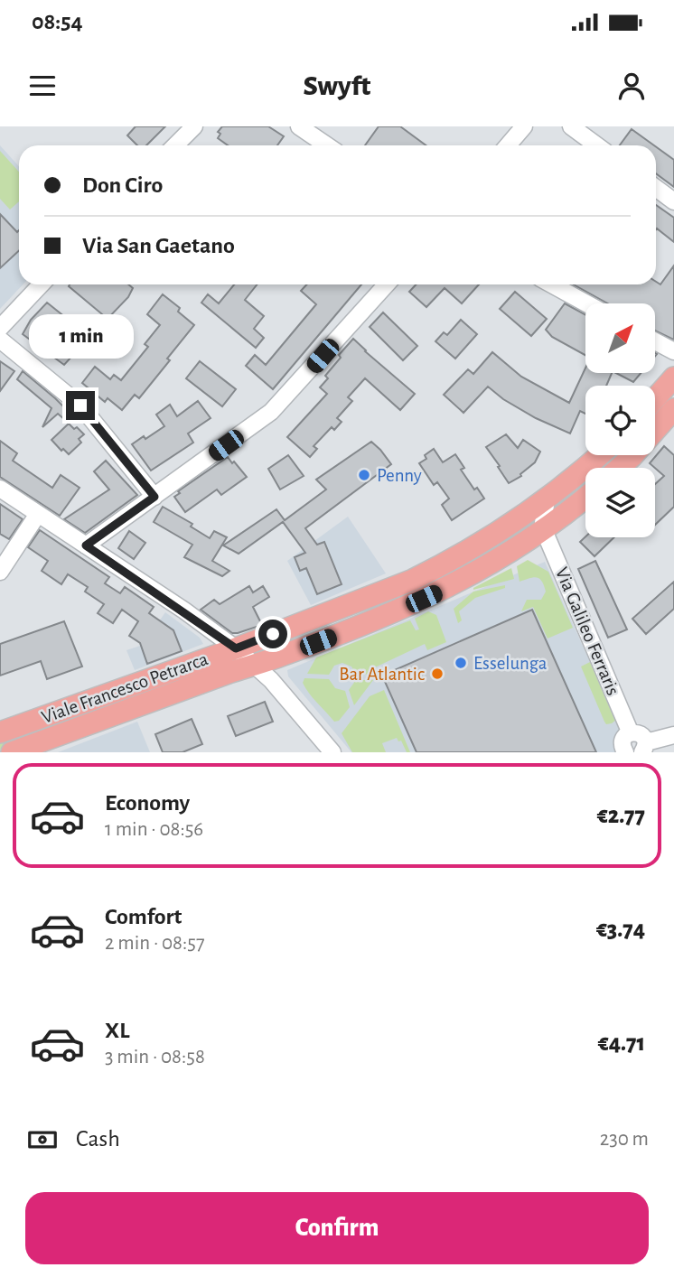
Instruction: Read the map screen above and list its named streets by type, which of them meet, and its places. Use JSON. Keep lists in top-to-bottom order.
{
  "streets": {
    "main road": ["Viale Francesco Petrarca"],
    "street": ["Via Galileo Ferraris"]
  },
  "crossings": [
    ["Via Galileo Ferraris", "Viale Francesco Petrarca"]
  ],
  "places": ["Penny", "Esselunga", "Bar Atlantic"],
  "north": "top right",
  "page": {
    "status": "08:54",
    "header": "Swyft",
    "banner": ["Don Ciro", "Via San Gaetano"],
    "bubble": "1 min",
    "list": [
      {
        "name": "Economy",
        "note": "1 min · 08:56",
        "value": "€2.77"
      },
      {
        "name": "Comfort",
        "note": "2 min · 08:57",
        "value": "€3.74"
      },
      {
        "name": "XL",
        "note": "3 min · 08:58",
        "value": "€4.71"
      }
    ],
    "pay": ["Cash", "230 m"],
    "buttons": "Confirm"
  }
}
